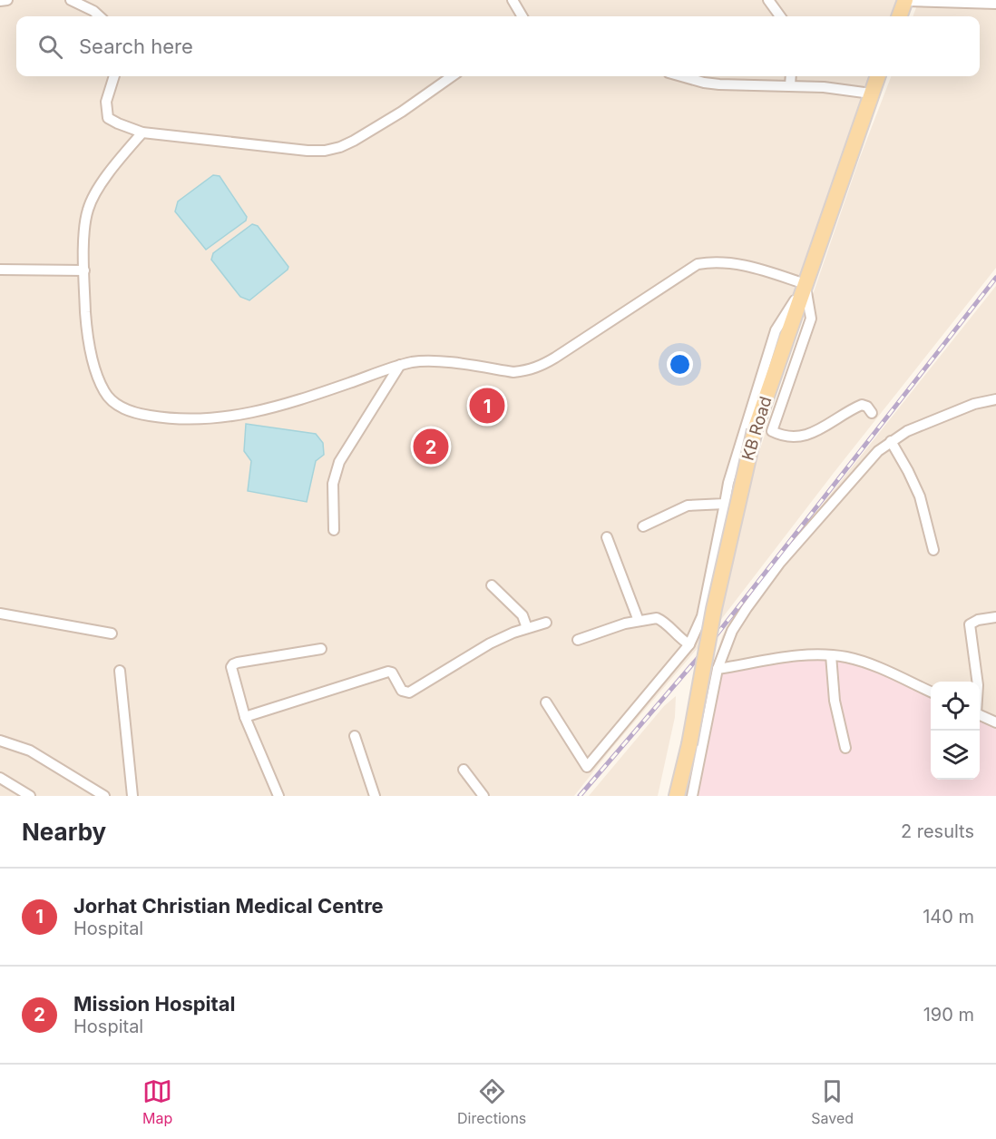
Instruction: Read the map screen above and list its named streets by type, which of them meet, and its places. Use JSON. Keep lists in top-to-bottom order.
{
  "streets": {
    "main road": ["KB Road"]
  },
  "page": {
    "search": "Search here",
    "pins": ["1", "2"],
    "heading": ["Nearby", "2 results"],
    "list": [
      {
        "mark": "1",
        "name": "Jorhat Christian Medical Centre",
        "note": "Hospital",
        "value": "140 m"
      },
      {
        "mark": "2",
        "name": "Mission Hospital",
        "note": "Hospital",
        "value": "190 m"
      }
    ],
    "nav": ["Map", "Directions", "Saved"]
  }
}
